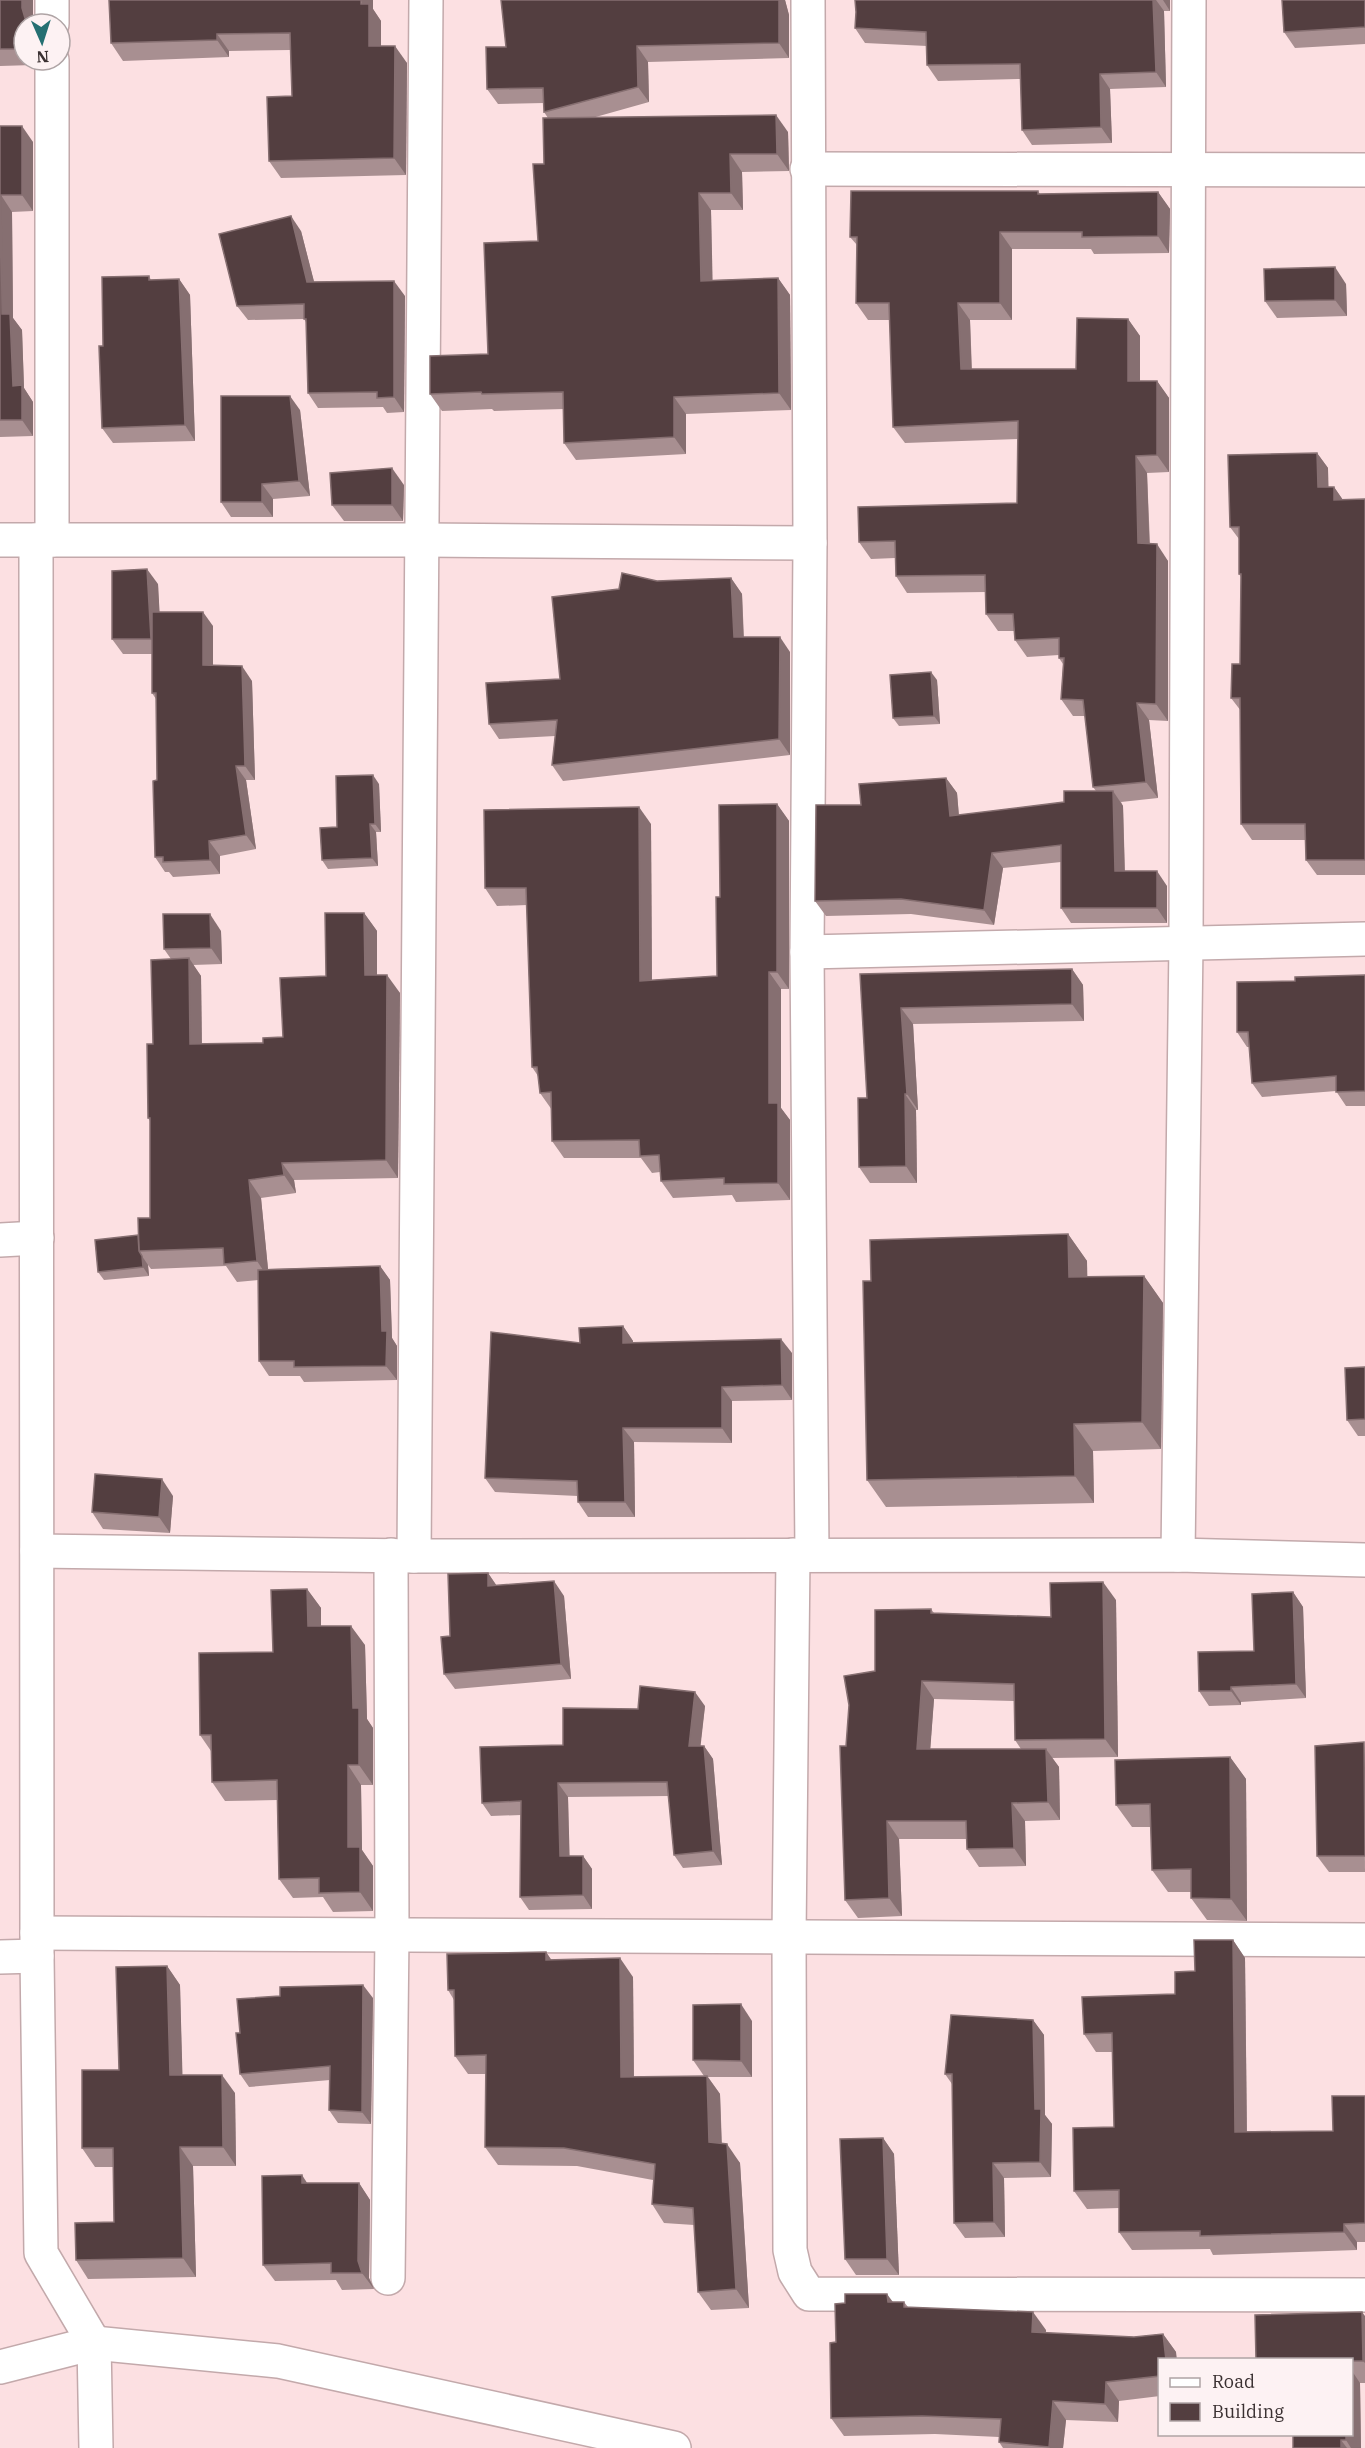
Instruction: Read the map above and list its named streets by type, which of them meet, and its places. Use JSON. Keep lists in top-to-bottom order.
{
  "legend": ["Road", "Building"],
  "north": "bottom"
}
